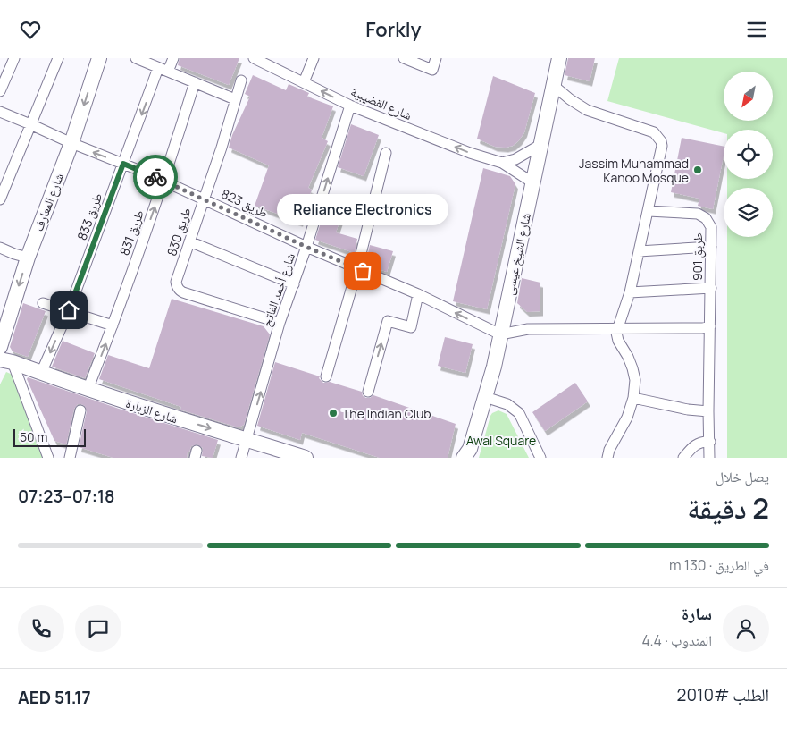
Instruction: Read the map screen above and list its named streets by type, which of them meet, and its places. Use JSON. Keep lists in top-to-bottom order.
{
  "streets": {
    "street": [
      "شارع القضيبية",
      "شارع المعارف",
      "طريق 823",
      "طريق 833",
      "طريق 830",
      "طريق 831",
      "شارع الشيخ عيسى",
      "طريق 901",
      "شارع أحمد الفاتح",
      "شارع الزبارة"
    ]
  },
  "crossings": [
    ["شارع القضيبية", "شارع الشيخ عيسى"],
    ["شارع القضيبية", "شارع أحمد الفاتح"],
    ["شارع المعارف", "طريق 823"],
    ["طريق 823", "طريق 833"],
    ["طريق 823", "طريق 830"],
    ["طريق 823", "طريق 831"],
    ["طريق 823", "شارع الشيخ عيسى"],
    ["طريق 823", "شارع أحمد الفاتح"],
    ["طريق 833", "شارع الزبارة"],
    ["طريق 830", "شارع أحمد الفاتح"],
    ["طريق 831", "شارع الزبارة"],
    ["شارع أحمد الفاتح", "شارع الزبارة"]
  ],
  "one_way": [
    "شارع القضيبية",
    "طريق 833",
    "طريق 831",
    "شارع الزبارة"
  ],
  "parks": ["Awal Square"],
  "places": ["Jassim Muhammad Kanoo Mosque", "Reliance Electronics", "The Indian Club"],
  "scale_bar": "50 m",
  "north": "bottom left",
  "page": {
    "header": "Forkly",
    "bubble": "Reliance Electronics",
    "scale": "50 m",
    "heading": ["2 دقيقة", "يصل خلال", "07:18–07:23"],
    "panel": [
      "سارة",
      "المندوب · 4.4",
      "الطلب #2010",
      "AED 51.17"
    ],
    "bar": "في الطريق · 130 m"
  }
}
